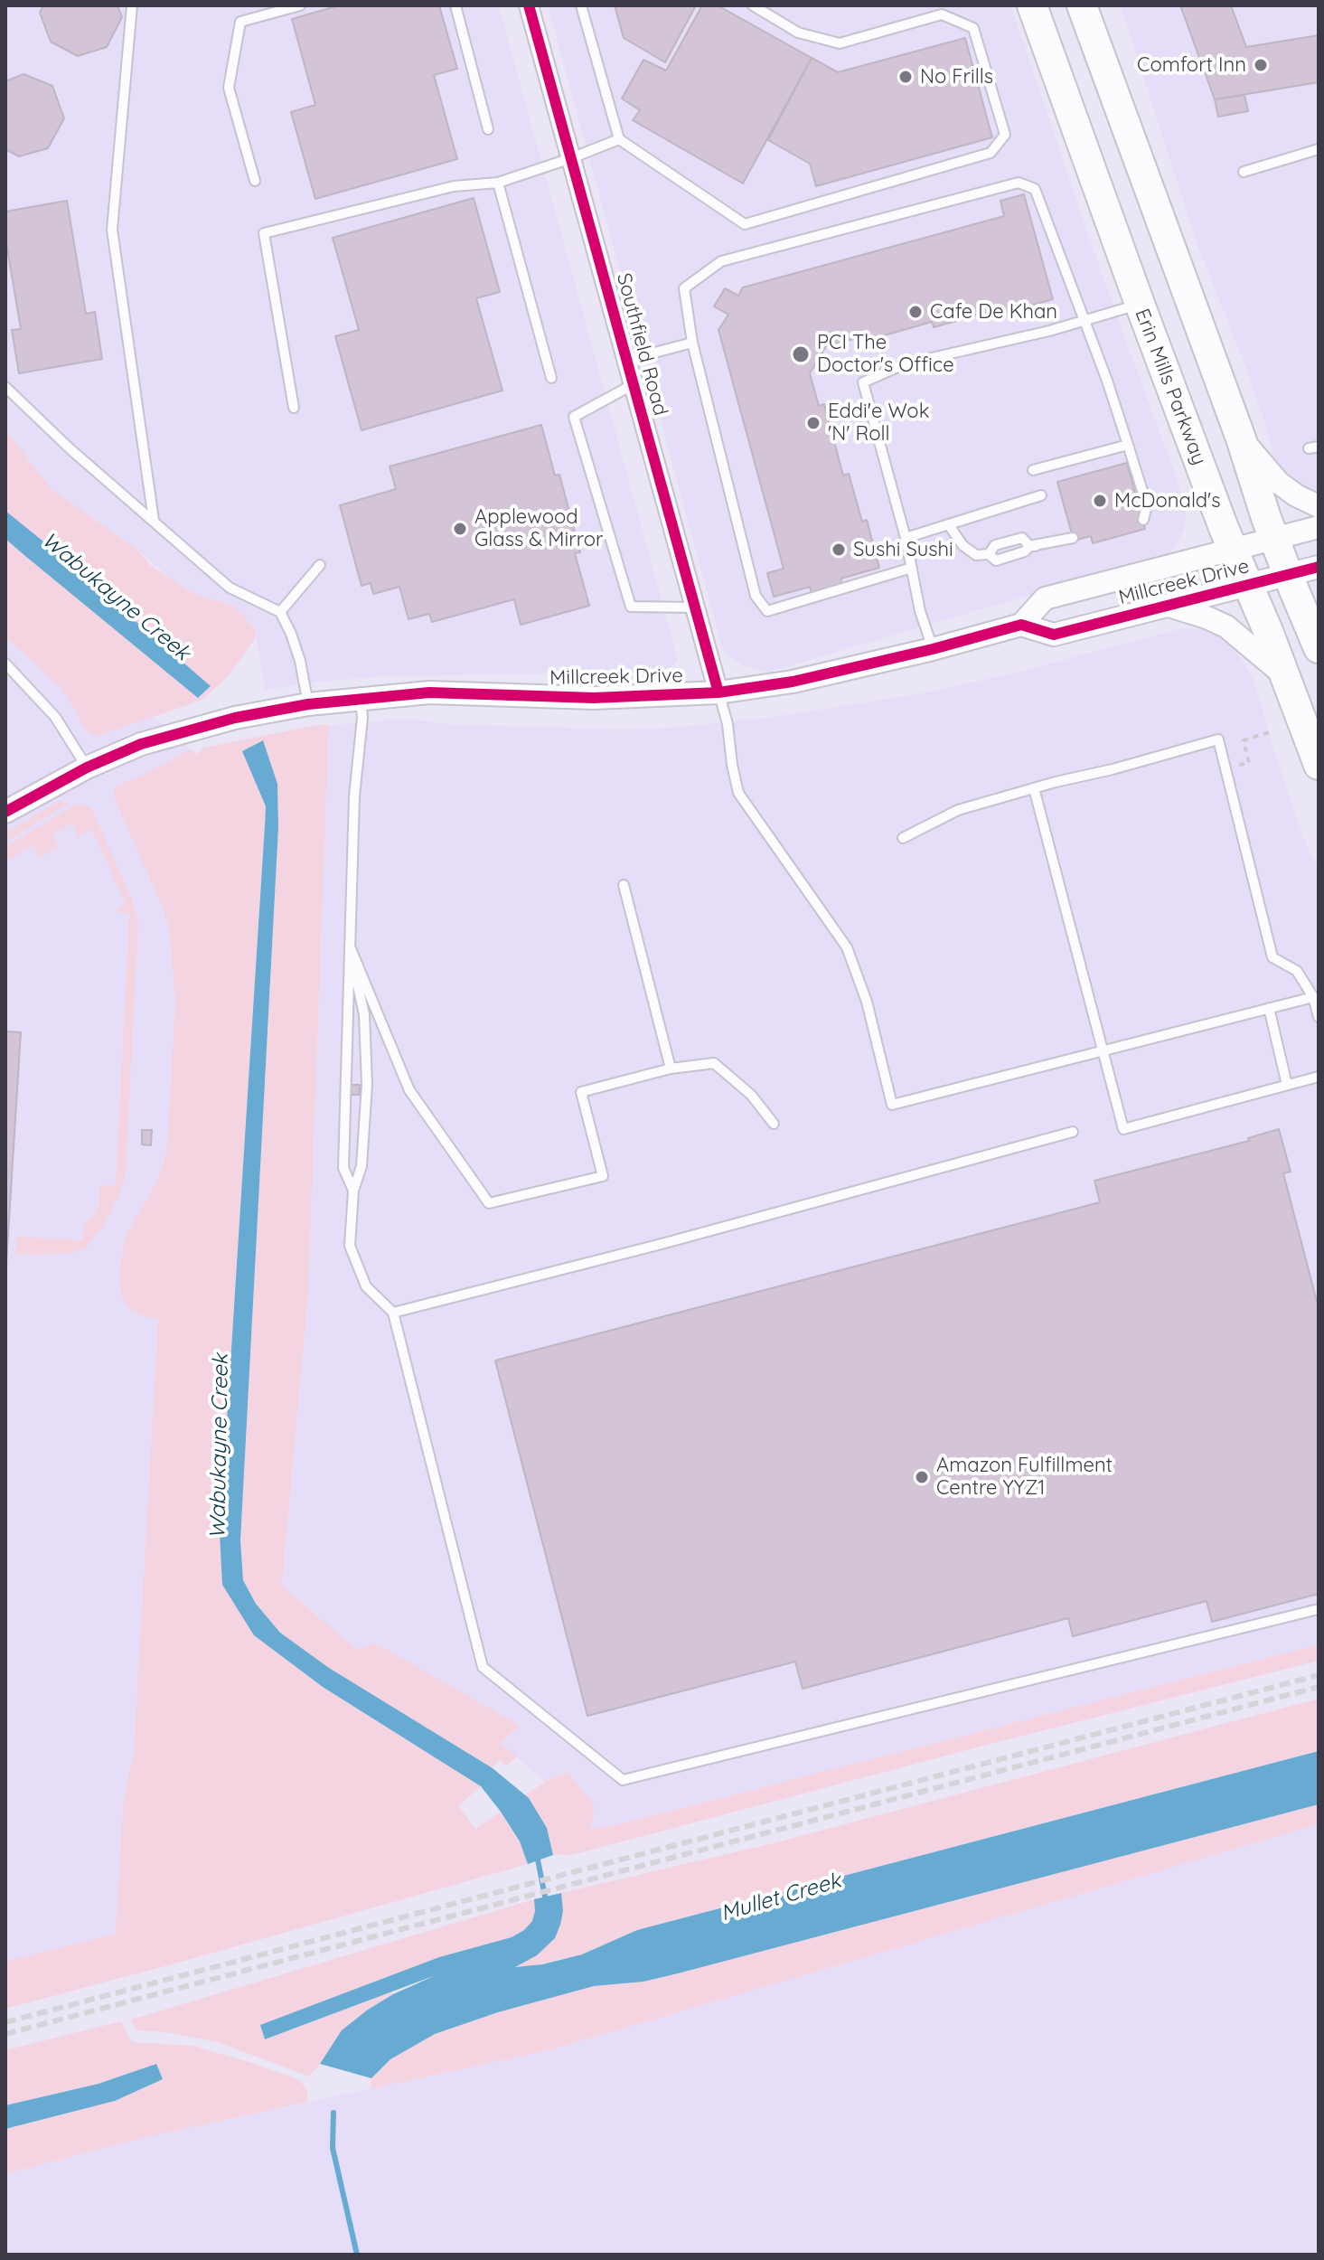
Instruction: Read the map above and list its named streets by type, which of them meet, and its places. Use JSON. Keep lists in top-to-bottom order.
{
  "streets": {
    "main road": ["Erin Mills Parkway"],
    "street": ["Southfield Road", "Millcreek Drive"]
  },
  "crossings": [
    ["Southfield Road", "Millcreek Drive"],
    ["Erin Mills Parkway", "Millcreek Drive"]
  ],
  "water": ["Wabukayne Creek", "Mullet Creek"],
  "places": [
    "Comfort Inn",
    "No Frills",
    "Cafe De Khan",
    "PCI The Doctor's Office",
    "Eddi'e Wok 'N' Roll",
    "McDonald's",
    "Applewood Glass & Mirror",
    "Sushi Sushi",
    "Amazon Fulfillment Centre YYZ1"
  ]
}
